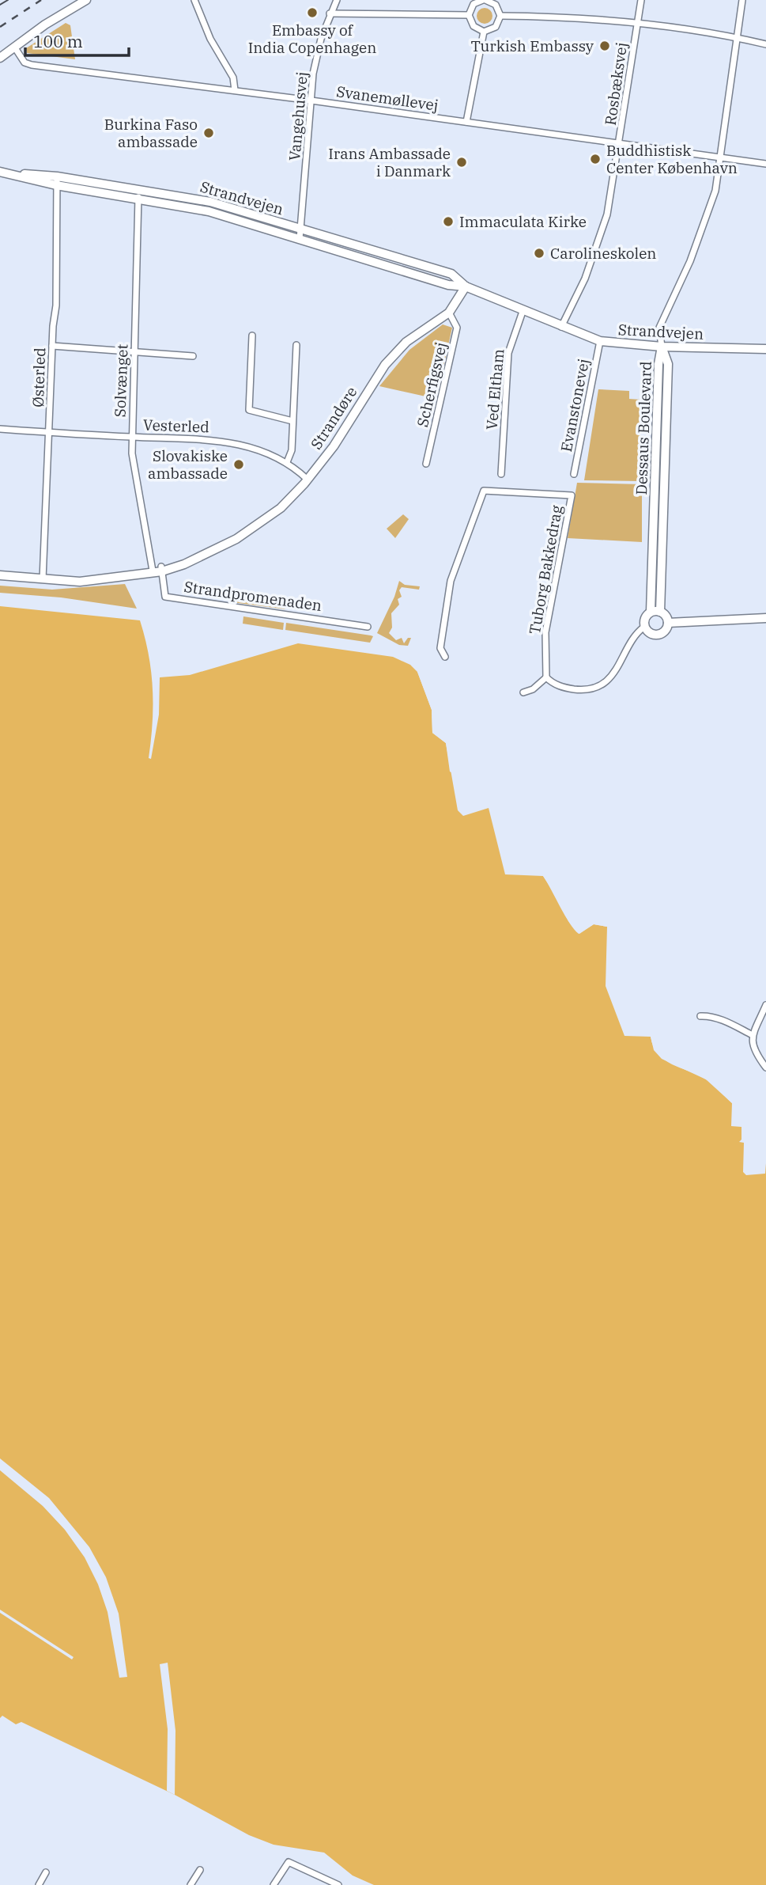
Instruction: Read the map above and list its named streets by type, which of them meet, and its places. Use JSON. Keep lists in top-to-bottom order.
{
  "streets": {
    "street": [
      "Rosbæksvej",
      "Svanemøllevej",
      "Vangehusvej",
      "Strandvejen",
      "Østerled",
      "Solvænget",
      "Scherfigsvej",
      "Ved Eltham",
      "Evanstonevej",
      "Strandøre",
      "Vesterled",
      "Dessaus Boulevard",
      "Tuborg Bakkedrag",
      "Strandpromenaden"
    ]
  },
  "crossings": [
    ["Rosbæksvej", "Svanemøllevej"],
    ["Rosbæksvej", "Strandvejen"],
    ["Svanemøllevej", "Vangehusvej"],
    ["Vangehusvej", "Strandvejen"],
    ["Strandvejen", "Østerled"],
    ["Strandvejen", "Solvænget"],
    ["Strandvejen", "Ved Eltham"],
    ["Strandvejen", "Evanstonevej"],
    ["Strandvejen", "Strandøre"],
    ["Strandvejen", "Dessaus Boulevard"],
    ["Østerled", "Vesterled"],
    ["Solvænget", "Strandøre"],
    ["Solvænget", "Vesterled"],
    ["Scherfigsvej", "Strandøre"],
    ["Strandøre", "Vesterled"],
    ["Strandøre", "Strandpromenaden"]
  ],
  "places": [
    "Embassy of India Copenhagen",
    "Turkish Embassy",
    "Burkina Faso ambassade",
    "Buddhistisk Center København",
    "Irans Ambassade i Danmark",
    "Immaculata Kirke",
    "Carolineskolen",
    "Slovakiske ambassade"
  ],
  "scale_bar": "100 m"
}
